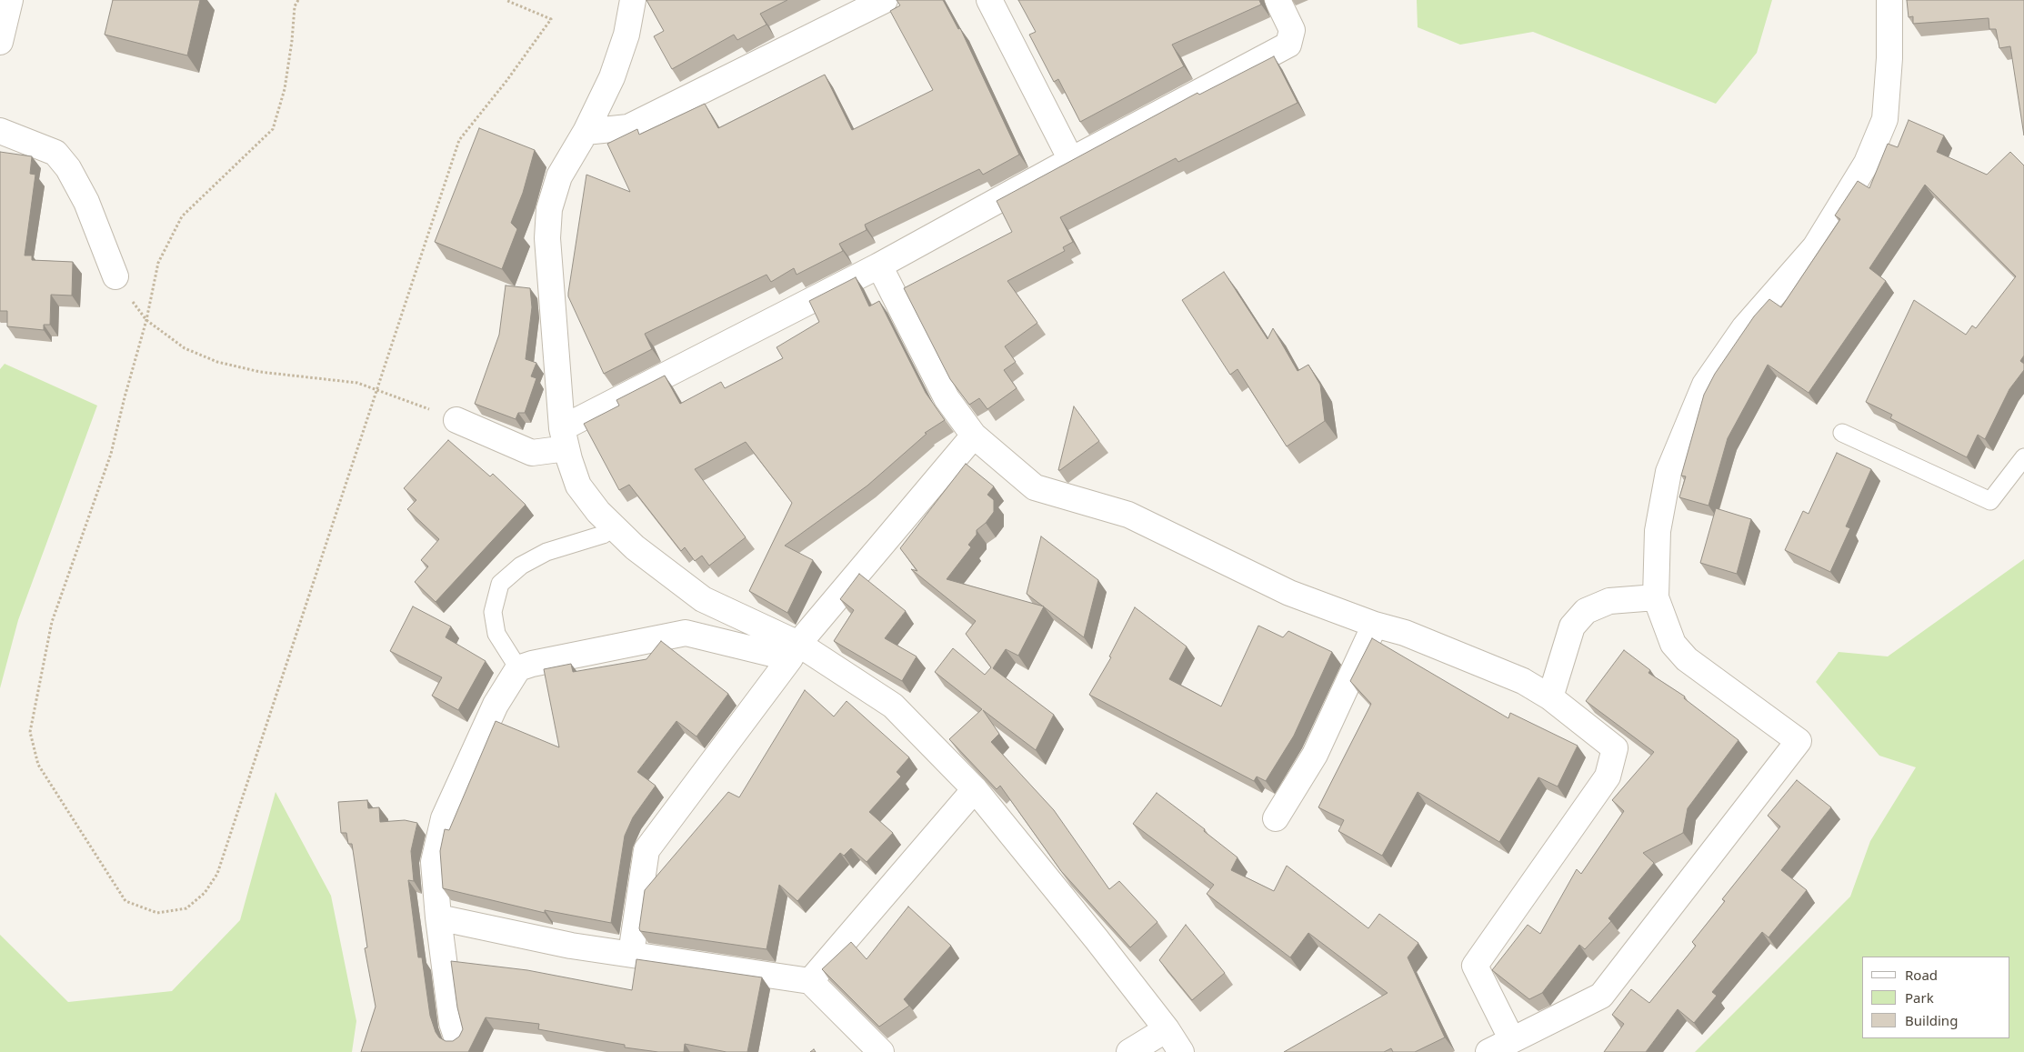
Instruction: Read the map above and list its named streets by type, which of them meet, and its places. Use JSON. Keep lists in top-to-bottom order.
{
  "legend": ["Road", "Park", "Building"]
}
